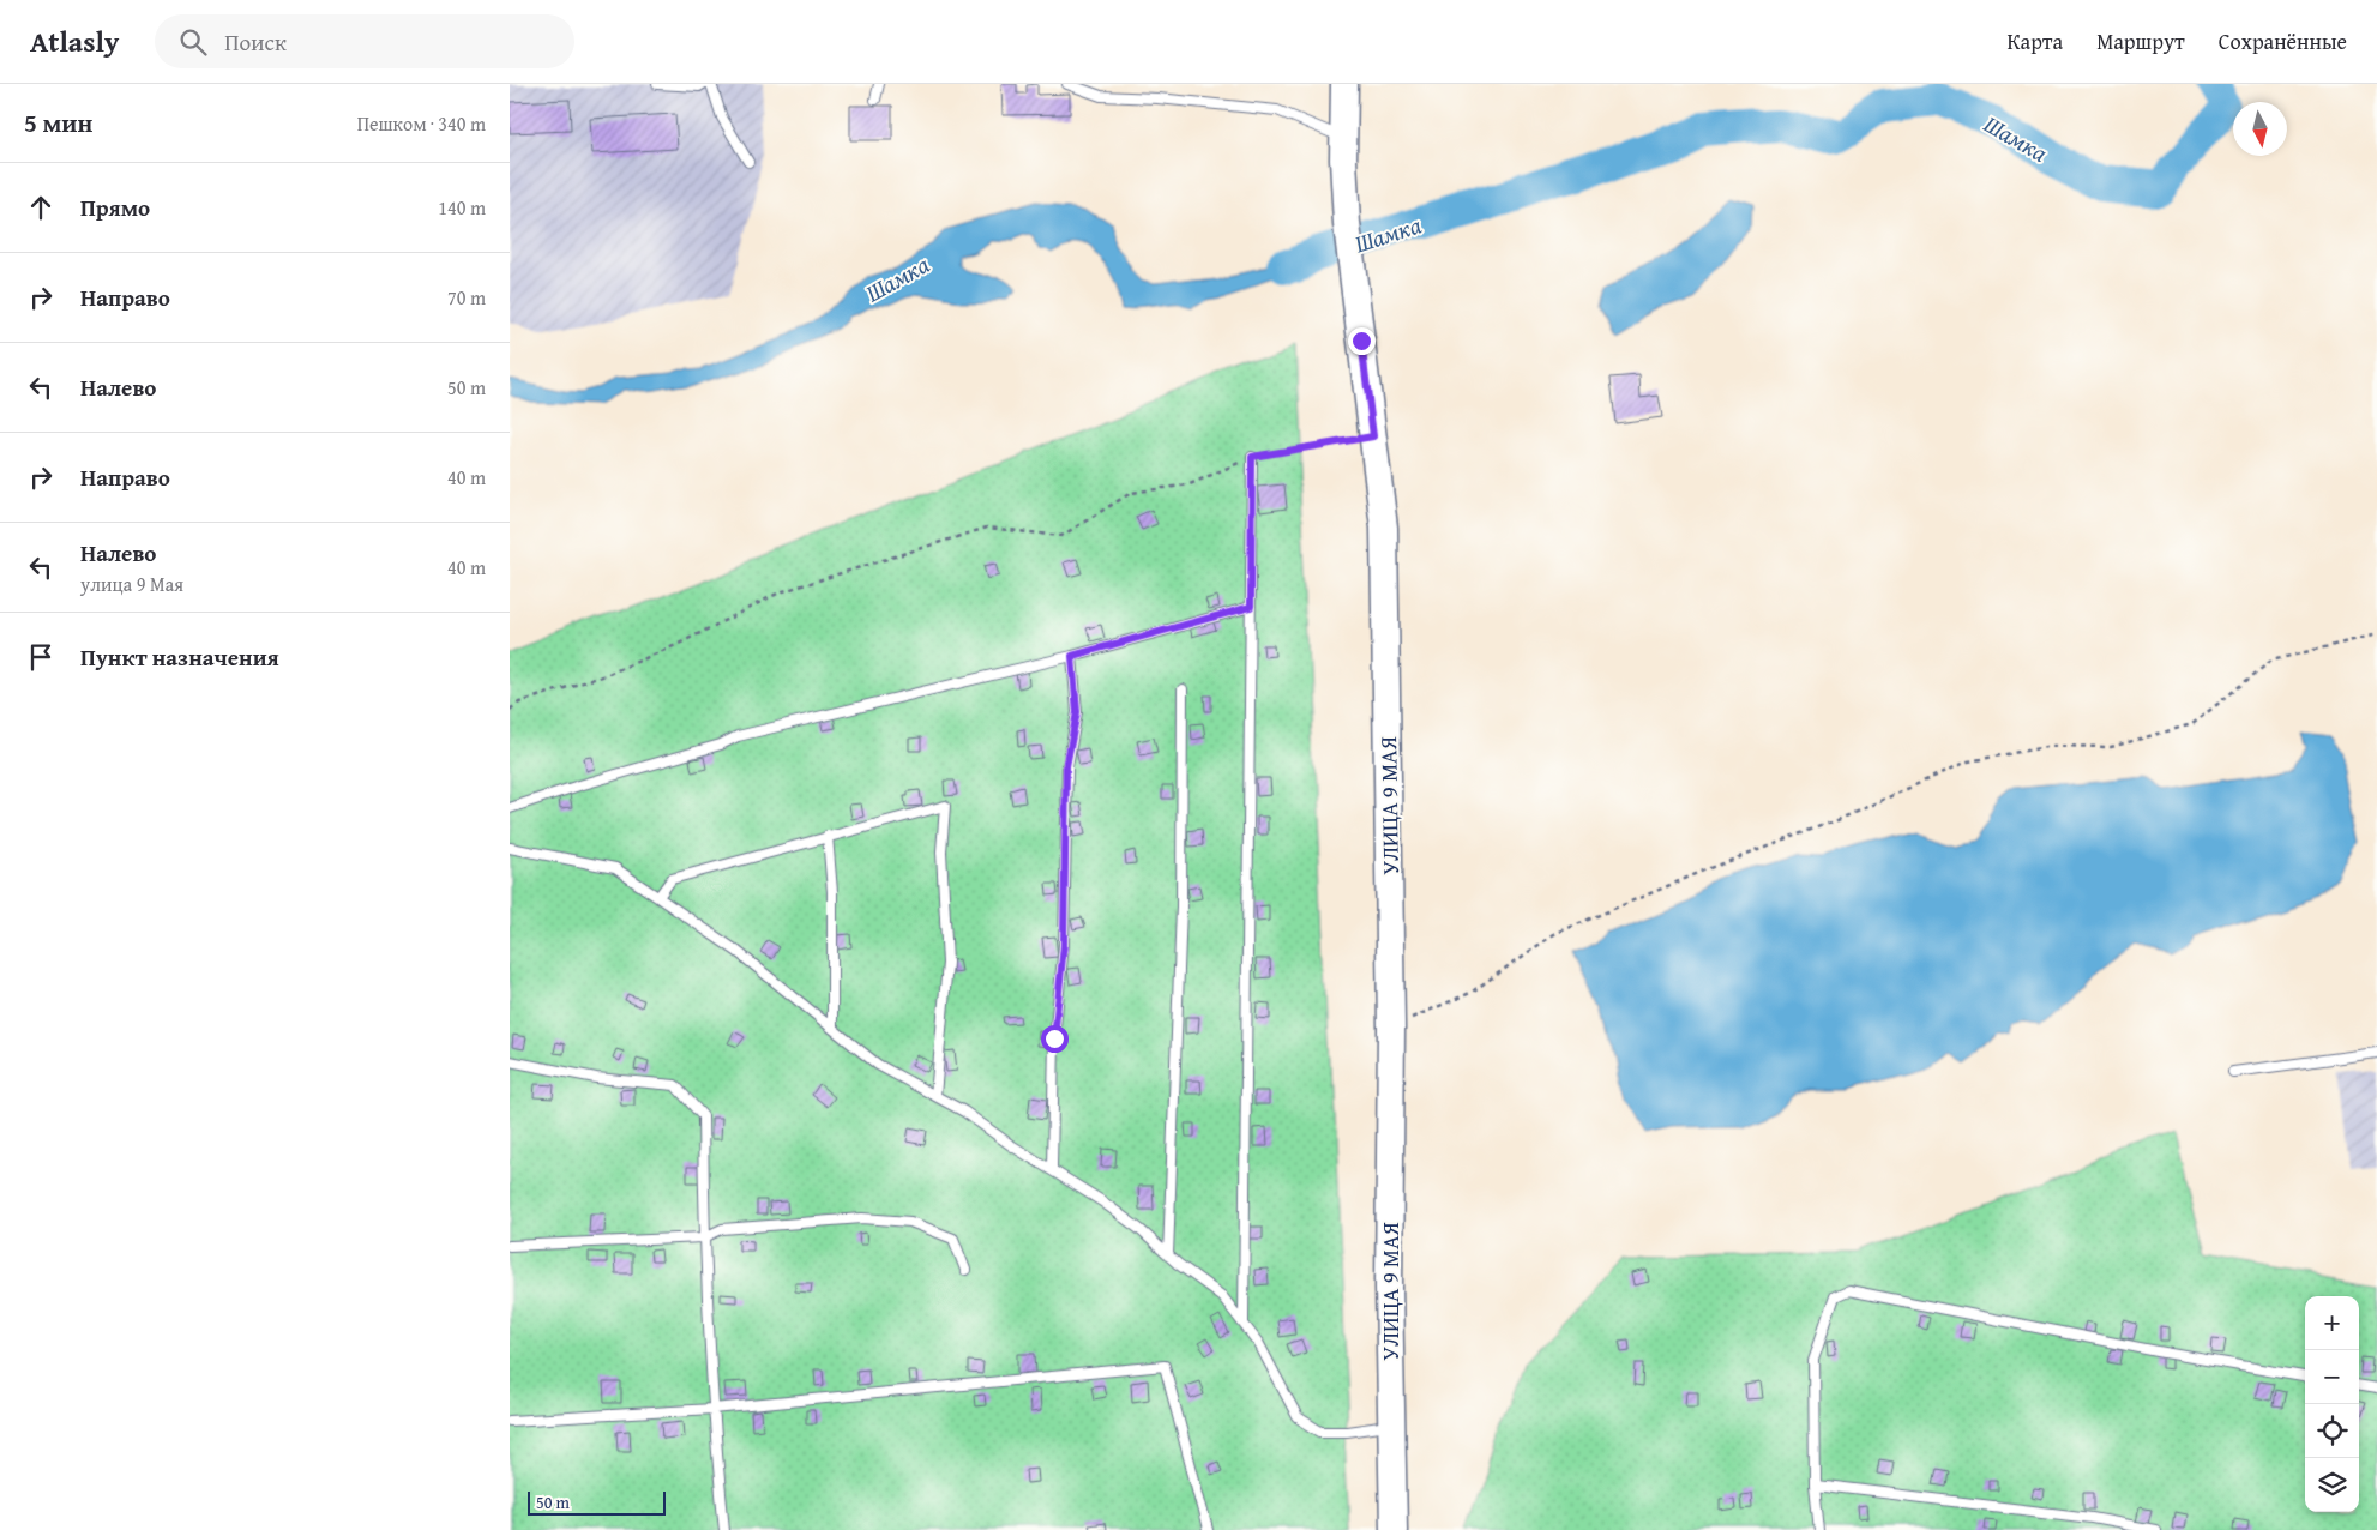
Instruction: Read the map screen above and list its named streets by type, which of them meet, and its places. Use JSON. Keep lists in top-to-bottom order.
{
  "streets": {
    "main road": ["УЛИЦА 9 МАЯ"]
  },
  "water": ["Шамка"],
  "scale_bar": "50 m",
  "north": "bottom",
  "page": {
    "header": "Atlasly",
    "search": "Поиск",
    "nav": ["Карта", "Маршрут", "Сохранённые"],
    "heading": ["5 мин", "Пешком · 340 m"],
    "list": [
      ["Прямо", "140 m"],
      ["Направо", "70 m"],
      ["Налево", "50 m"],
      ["Направо", "40 m"],
      ["Налево", "улица 9 Мая", "40 m"],
      "Пункт назначения"
    ],
    "map_buttons": ["+", "−"],
    "scale": "50 m"
  }
}
